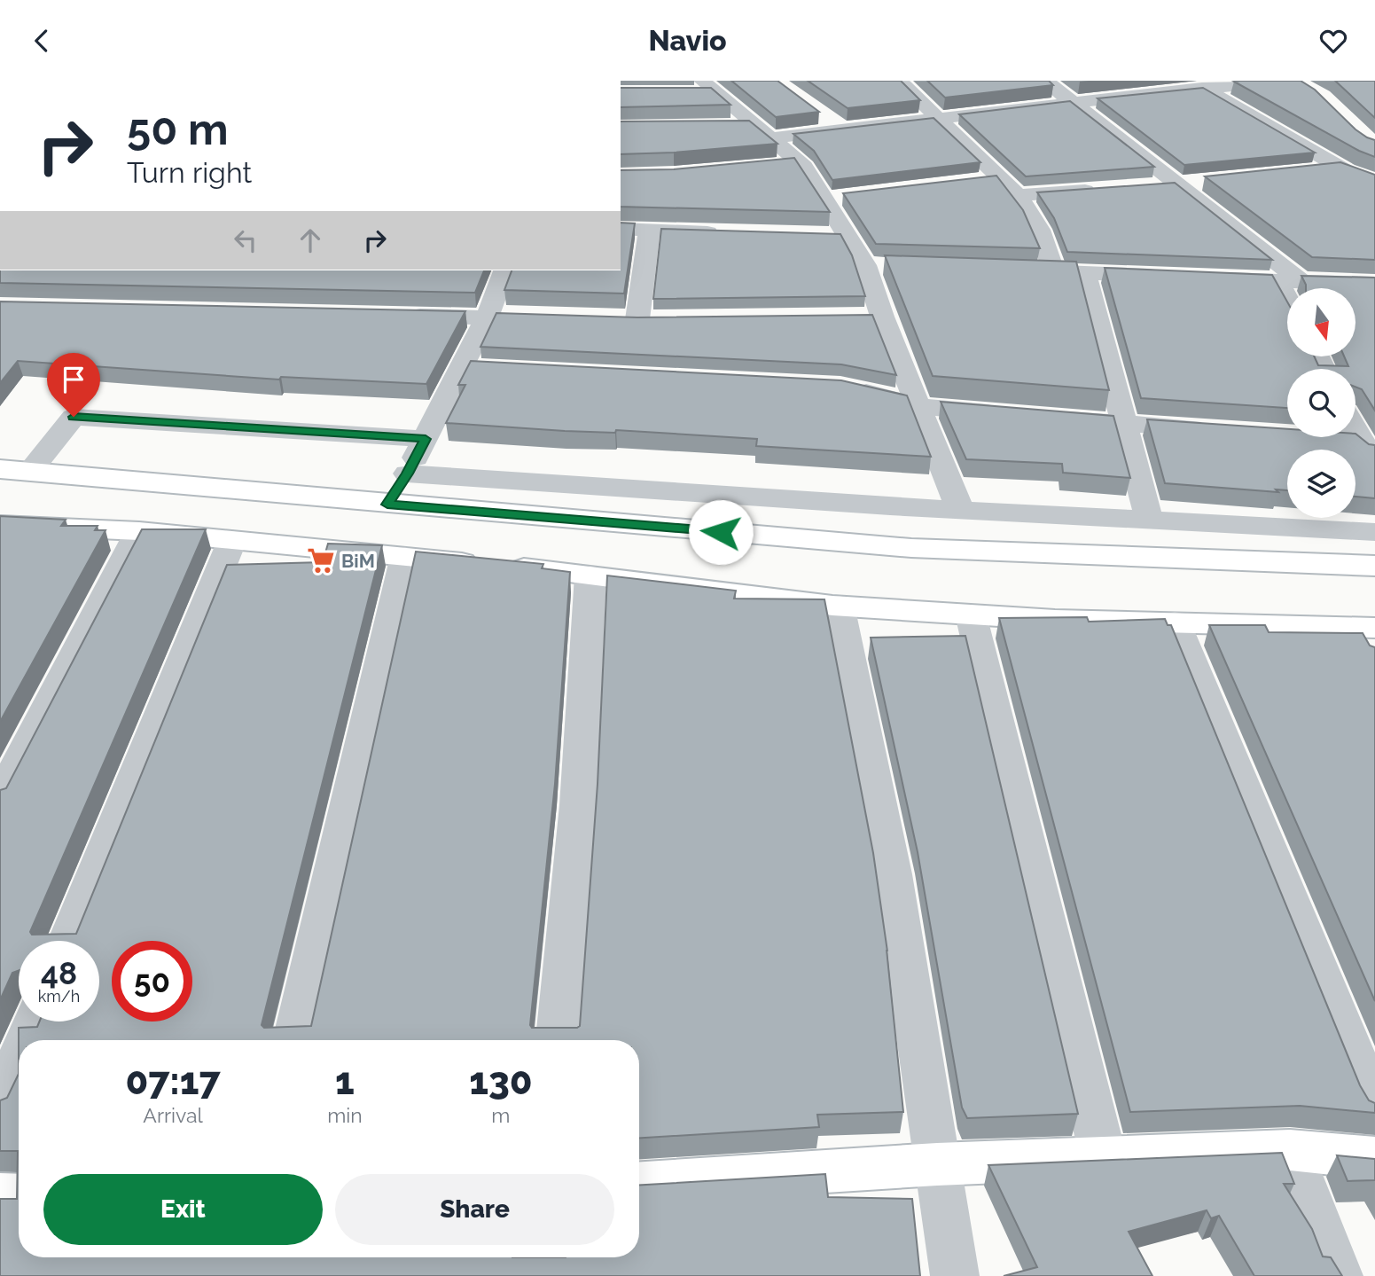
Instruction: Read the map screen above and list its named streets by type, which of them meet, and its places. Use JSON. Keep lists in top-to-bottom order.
{
  "places": {
    "supermarket": ["BiM"]
  },
  "north": "bottom",
  "page": {
    "header": "Navio",
    "turn": ["50 m", "Turn right"],
    "speed": "48 km/h",
    "limit": "50",
    "eta": [
      "07:17",
      "Arrival",
      "1",
      "min",
      "130",
      "m"
    ],
    "buttons": ["Exit", "Share"]
  }
}
